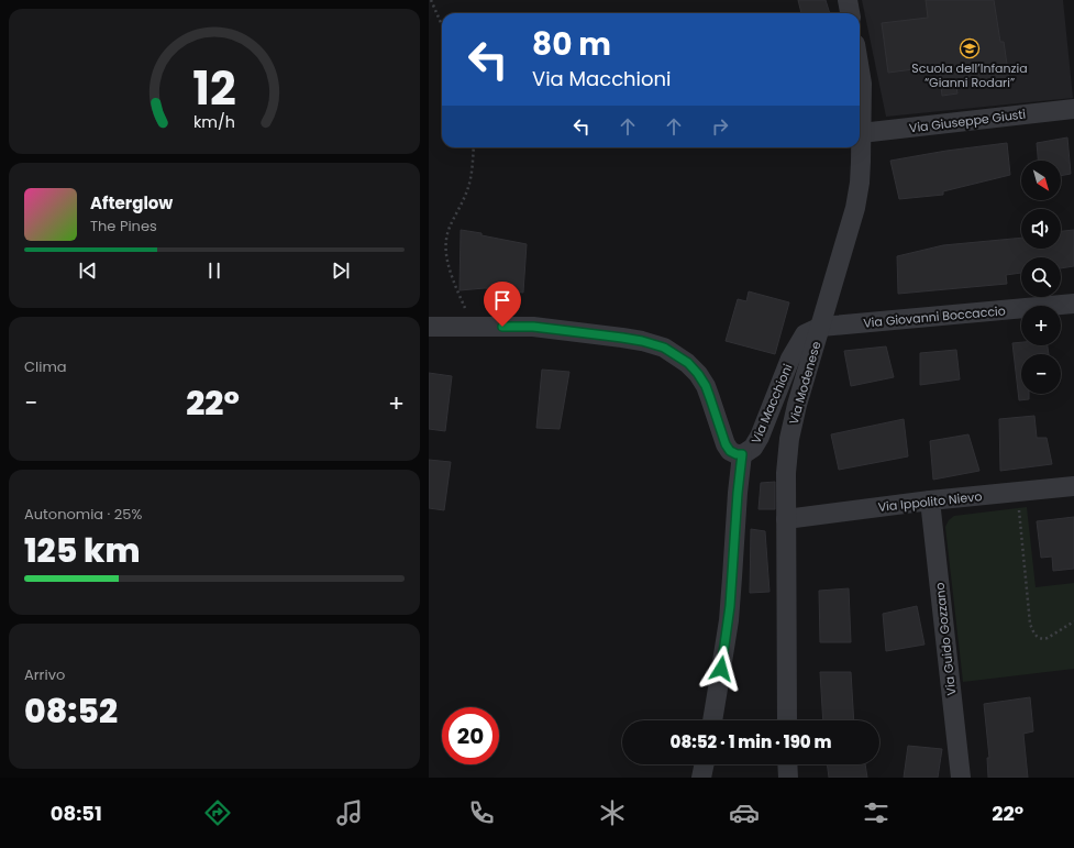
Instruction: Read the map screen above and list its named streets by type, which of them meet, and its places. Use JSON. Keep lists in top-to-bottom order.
{
  "streets": {
    "street": [
      "Via Giuseppe Giusti",
      "Via Giovanni Boccaccio",
      "Via Modenese",
      "Via Macchioni",
      "Via Ippolito Nievo",
      "Via Guido Gozzano"
    ]
  },
  "crossings": [
    ["Via Giuseppe Giusti", "Via Modenese"],
    ["Via Giovanni Boccaccio", "Via Modenese"],
    ["Via Giovanni Boccaccio", "Via Macchioni"],
    ["Via Modenese", "Via Macchioni"],
    ["Via Modenese", "Via Ippolito Nievo"],
    ["Via Ippolito Nievo", "Via Guido Gozzano"]
  ],
  "places": {
    "school or university": ["Scuola dell’Infanzia “Gianni Rodari”"]
  },
  "north": "bottom right",
  "page": {
    "turn": ["80 m", "Via Macchioni"],
    "map_buttons": ["+", "−"],
    "song": ["Afterglow", "The Pines"],
    "tile": [
      "Clima",
      ["Autonomia · 25%", "125 km"],
      ["Arrivo", "08:52"]
    ],
    "heat": ["−", "22°", "+"],
    "limit": "20",
    "trip": "08:52 · 1 min · 190 m",
    "tabs": ["08:51", "22°"],
    "gauge": ["12", "km/h"]
  }
}
